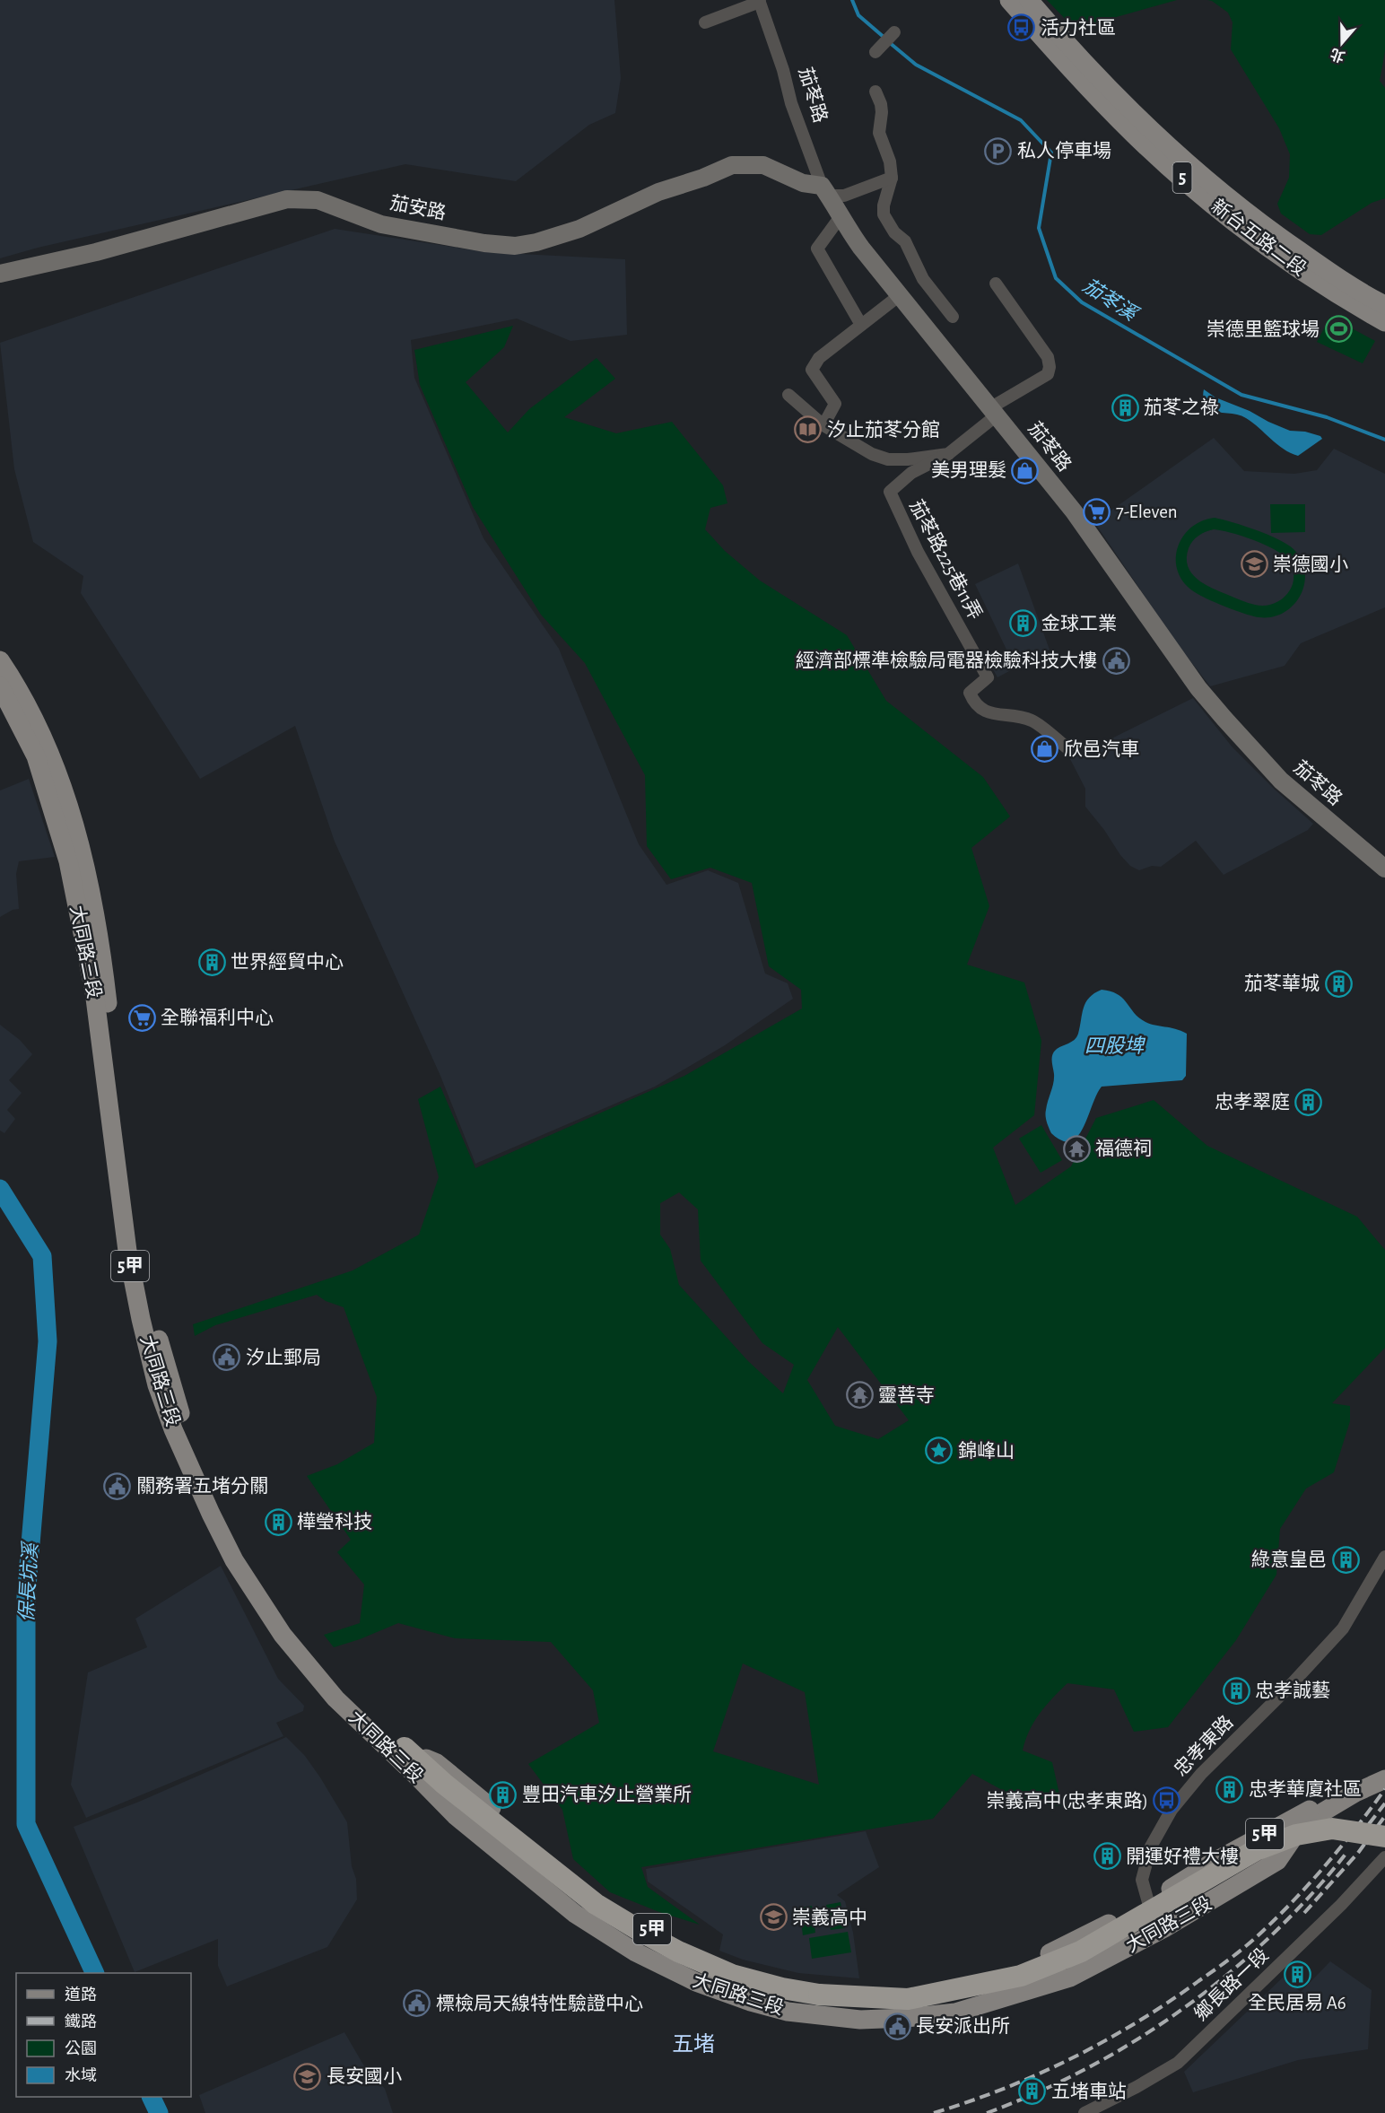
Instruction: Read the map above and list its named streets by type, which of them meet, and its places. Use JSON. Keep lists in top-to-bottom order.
{
  "streets": {
    "main road": [
      "5",
      "新台五路二段",
      "大同路三段",
      "5甲"
    ],
    "street": [
      "茄苳路",
      "茄安路",
      "茄苳路225巷11弄",
      "忠孝東路",
      "鄉長路一段"
    ]
  },
  "crossings": [
    ["茄苳路", "茄安路"],
    ["大同路三段", "忠孝東路"]
  ],
  "districts": ["五堵"],
  "water": ["茄苳溪", "四股埤", "保長坑溪"],
  "places": {
    "bus stop": ["活力社區", "崇義高中(忠孝東路)"],
    "parking": ["私人停車場"],
    "sports": ["崇德里籃球場"],
    "building": [
      "茄苳之祿",
      "金球工業",
      "世界經貿中心",
      "茄苳華城",
      "忠孝翠庭",
      "樺瑩科技",
      "綠意皇邑",
      "忠孝誠藝",
      "忠孝華廈社區",
      "豐田汽車汐止營業所",
      "開運好禮大樓",
      "全民居易 A6",
      "五堵車站"
    ],
    "library": ["汐止茄苳分館"],
    "shop": ["美男理髮", "欣邑汽車"],
    "supermarket": ["7-Eleven", "全聯福利中心"],
    "school or university": ["崇德國小", "崇義高中", "長安國小"],
    "public building": [
      "經濟部標準檢驗局電器檢驗科技大樓",
      "汐止郵局",
      "關務署五堵分關",
      "標檢局天線特性驗證中心",
      "長安派出所"
    ],
    "temple": ["福德祠", "靈菩寺"],
    "place": ["錦峰山"]
  },
  "legend": [
    "道路",
    "鐵路",
    "公園",
    "水域"
  ],
  "north": "bottom"
}
